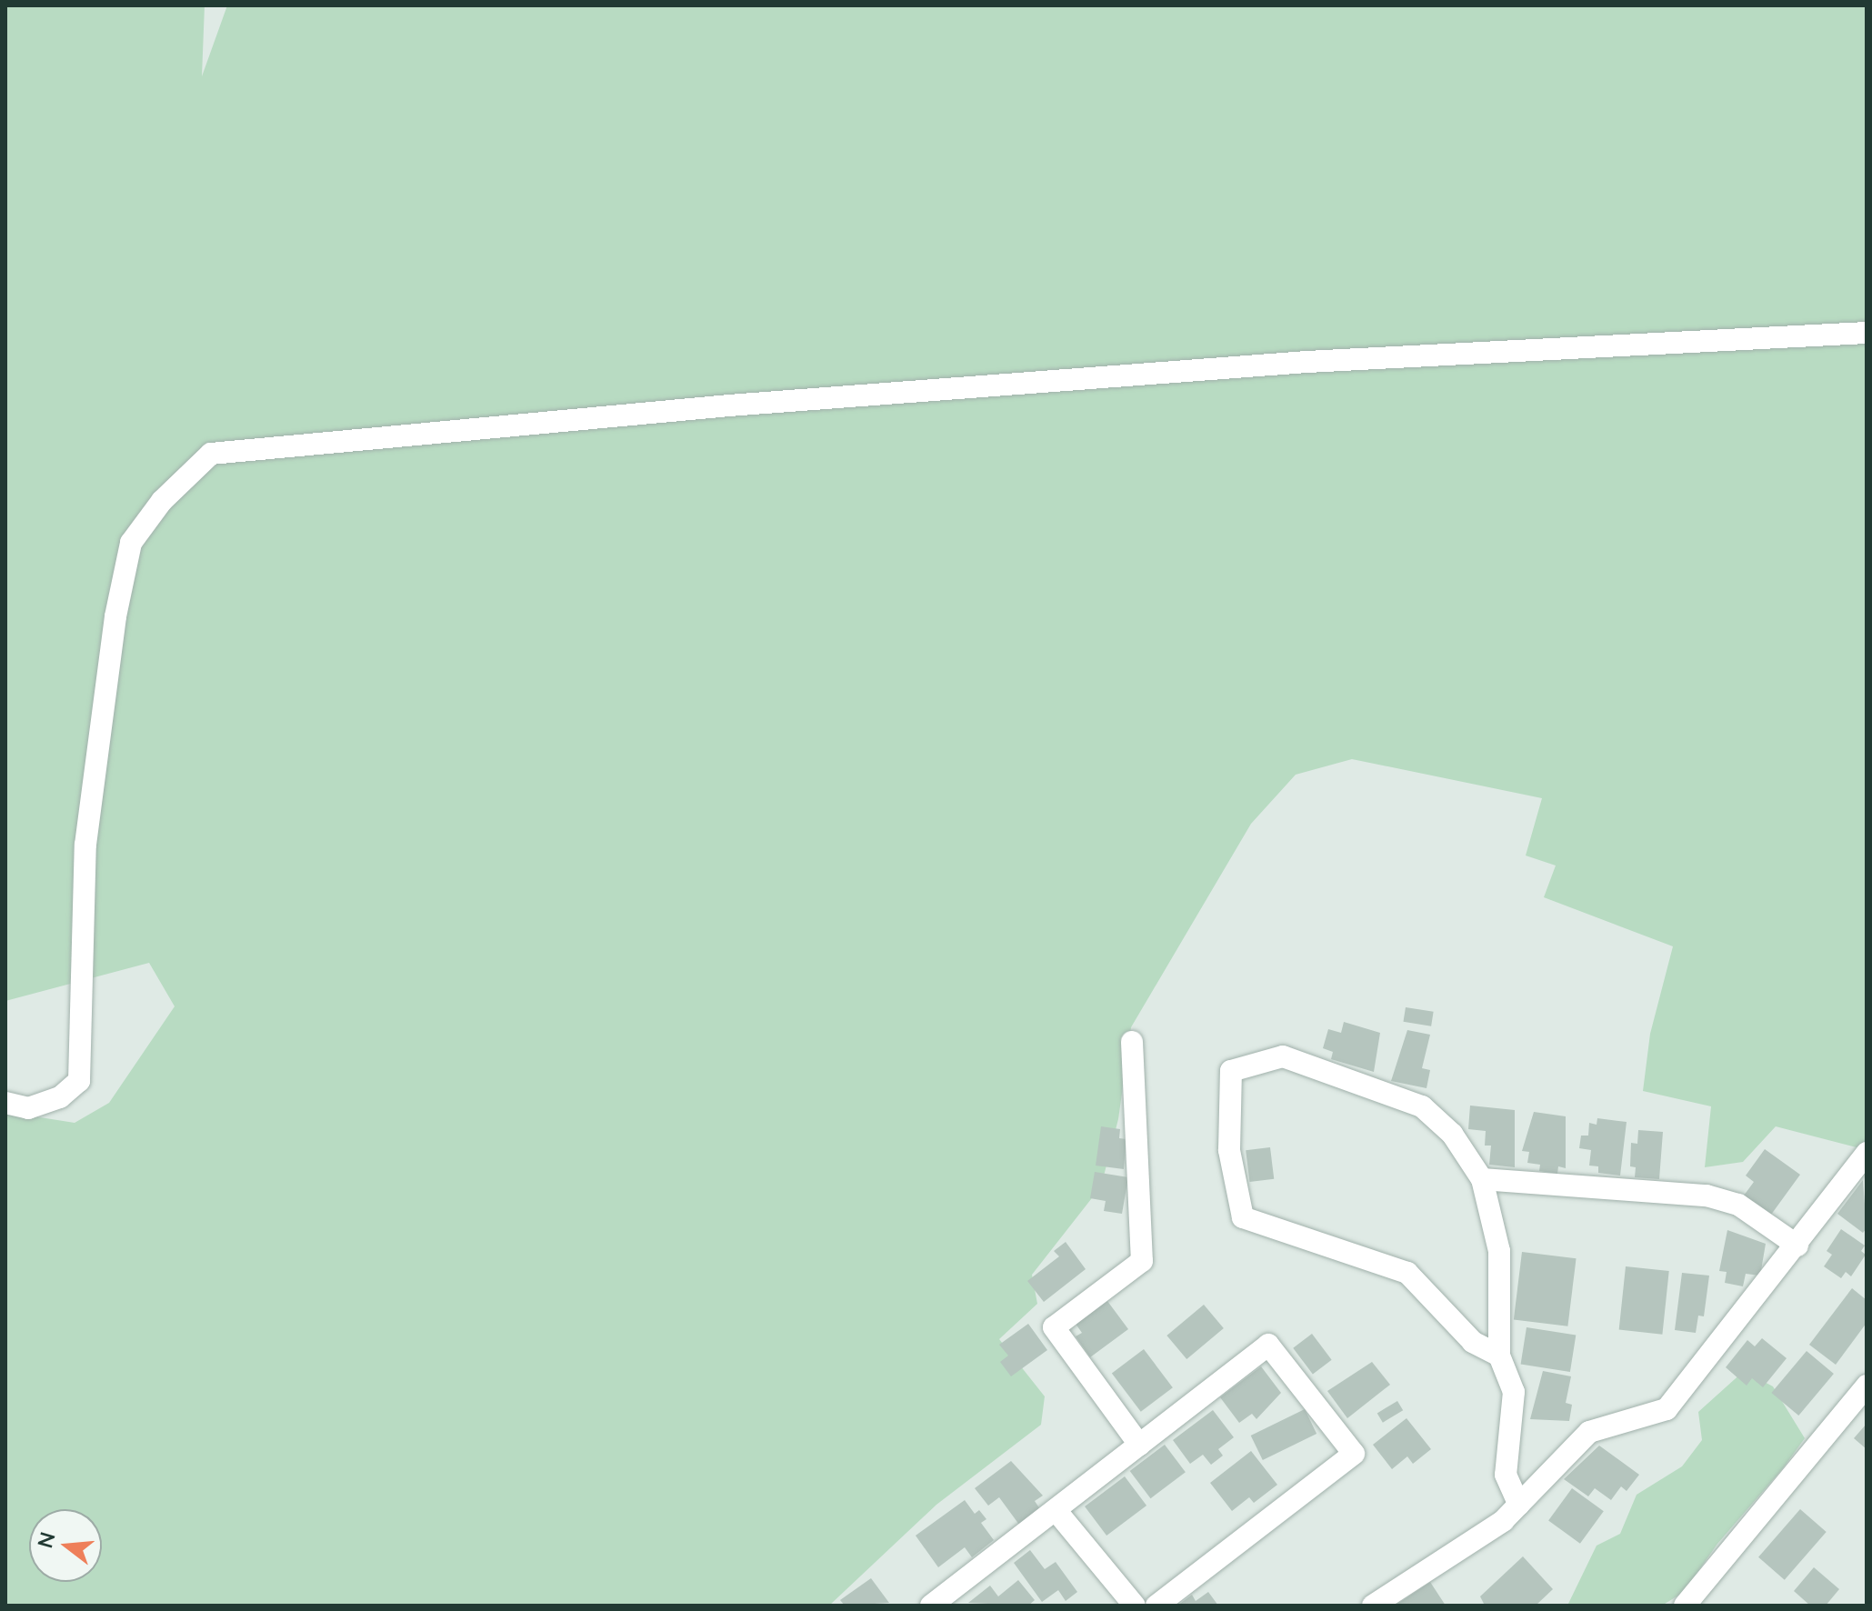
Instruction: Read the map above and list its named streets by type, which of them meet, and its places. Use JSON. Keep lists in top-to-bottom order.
{
  "north": "left"
}
